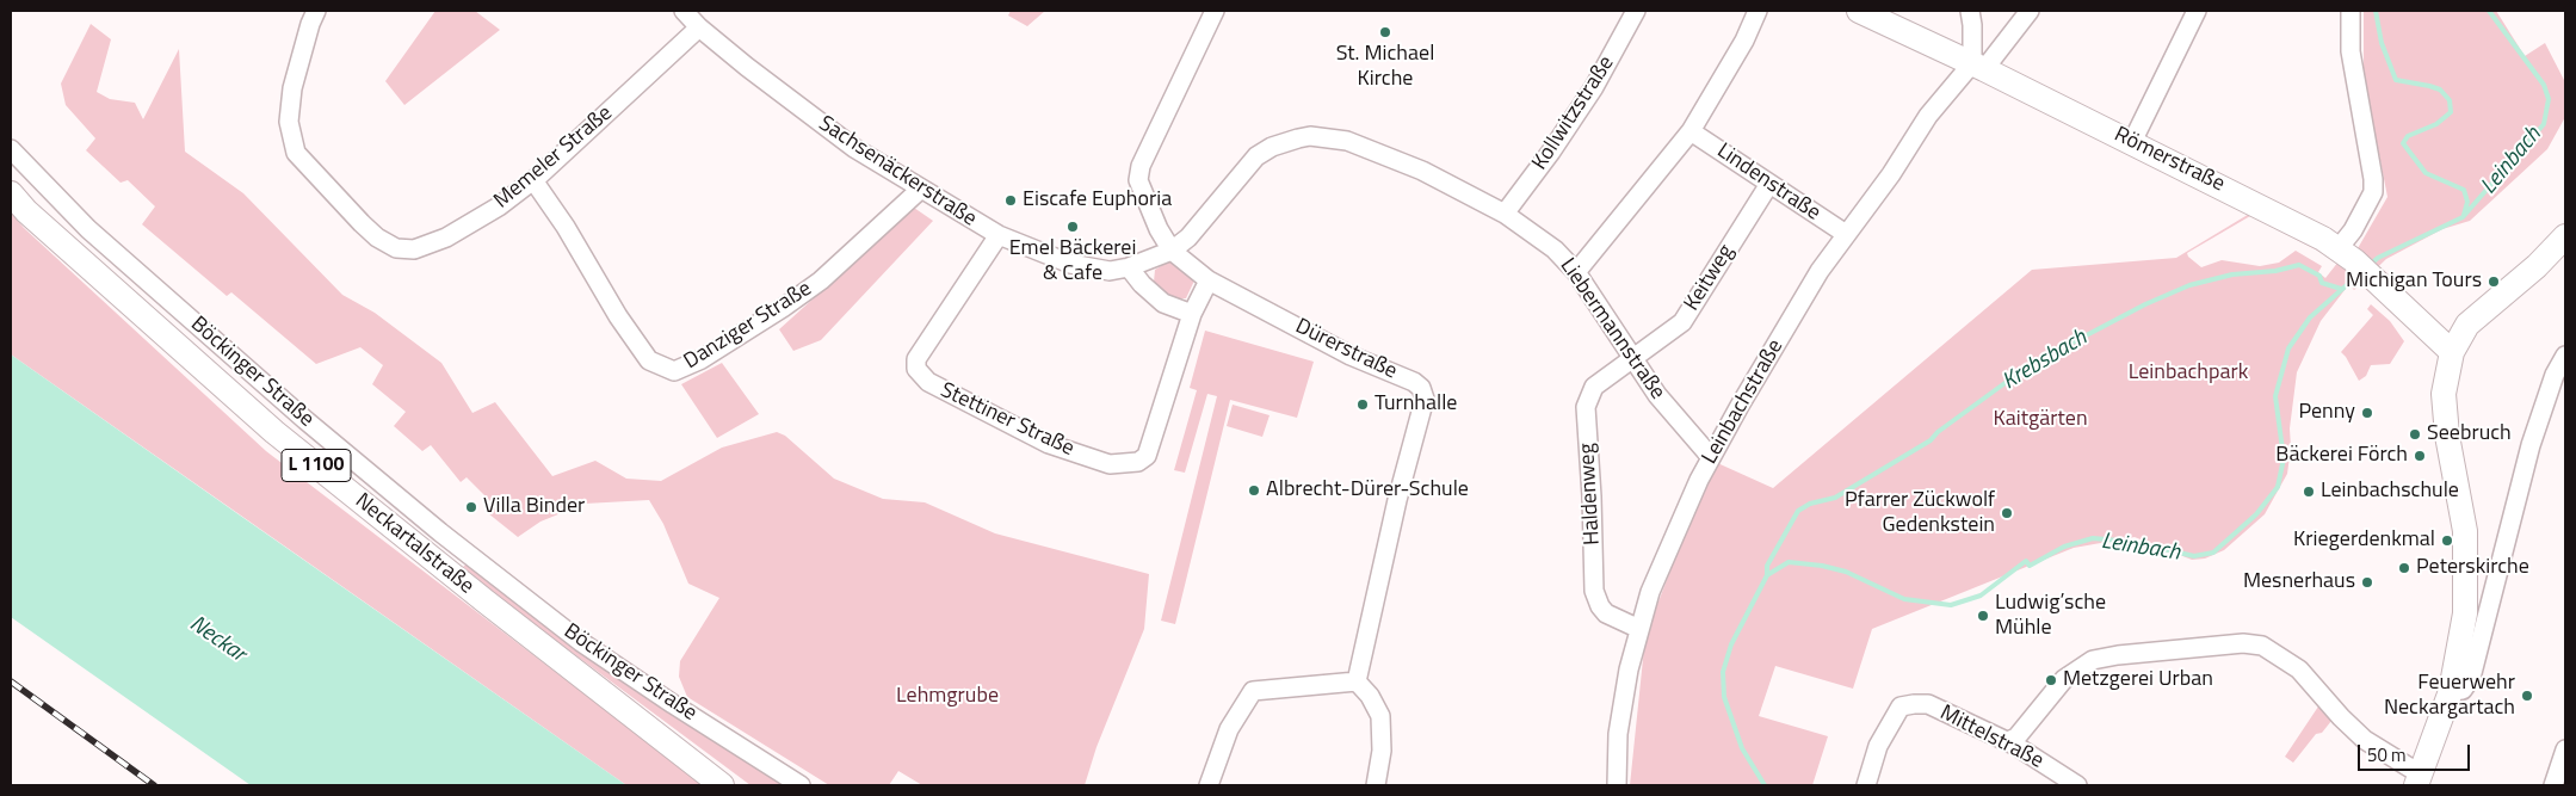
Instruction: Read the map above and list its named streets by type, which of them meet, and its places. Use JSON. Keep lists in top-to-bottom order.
{
  "streets": {
    "main road": ["Römerstraße", "L 1100", "Neckartalstraße"],
    "street": [
      "Kollwitzstraße",
      "Memeler Straße",
      "Sachsenäckerstraße",
      "Lindenstraße",
      "Keitweg",
      "Danziger Straße",
      "Liebermannstraße",
      "Dürerstraße",
      "Böckinger Straße",
      "Leinbachstraße",
      "Stettiner Straße",
      "Haldenweg",
      "Mittelstraße"
    ]
  },
  "crossings": [
    ["Kollwitzstraße", "Liebermannstraße"],
    ["Memeler Straße", "Sachsenäckerstraße"],
    ["Memeler Straße", "Danziger Straße"],
    ["Römerstraße", "Leinbachstraße"],
    ["Sachsenäckerstraße", "Danziger Straße"],
    ["Sachsenäckerstraße", "Liebermannstraße"],
    ["Sachsenäckerstraße", "Stettiner Straße"],
    ["Lindenstraße", "Keitweg"],
    ["Lindenstraße", "Leinbachstraße"],
    ["Keitweg", "Liebermannstraße"],
    ["Keitweg", "Haldenweg"],
    ["Liebermannstraße", "Dürerstraße"],
    ["Liebermannstraße", "Leinbachstraße"],
    ["Liebermannstraße", "Haldenweg"],
    ["Dürerstraße", "Stettiner Straße"],
    ["Leinbachstraße", "Haldenweg"]
  ],
  "water": ["Leinbach", "Krebsbach", "Neckar"],
  "parks": ["Leinbachpark", "Kaitgärten", "Lehmgrube"],
  "places": [
    "St. Michael Kirche",
    "Eiscafe Euphoria",
    "Emel Bäckerei & Cafe",
    "Michigan Tours",
    "Turnhalle",
    "Penny",
    "Seebruch",
    "Bäckerei Förch",
    "Albrecht-Dürer-Schule",
    "Leinbachschule",
    "Villa Binder",
    "Pfarrer Zückwolf Gedenkstein",
    "Kriegerdenkmal",
    "Peterskirche",
    "Mesnerhaus",
    "Ludwig’sche Mühle",
    "Metzgerei Urban",
    "Feuerwehr Neckargartach"
  ],
  "scale_bar": "50 m"
}
